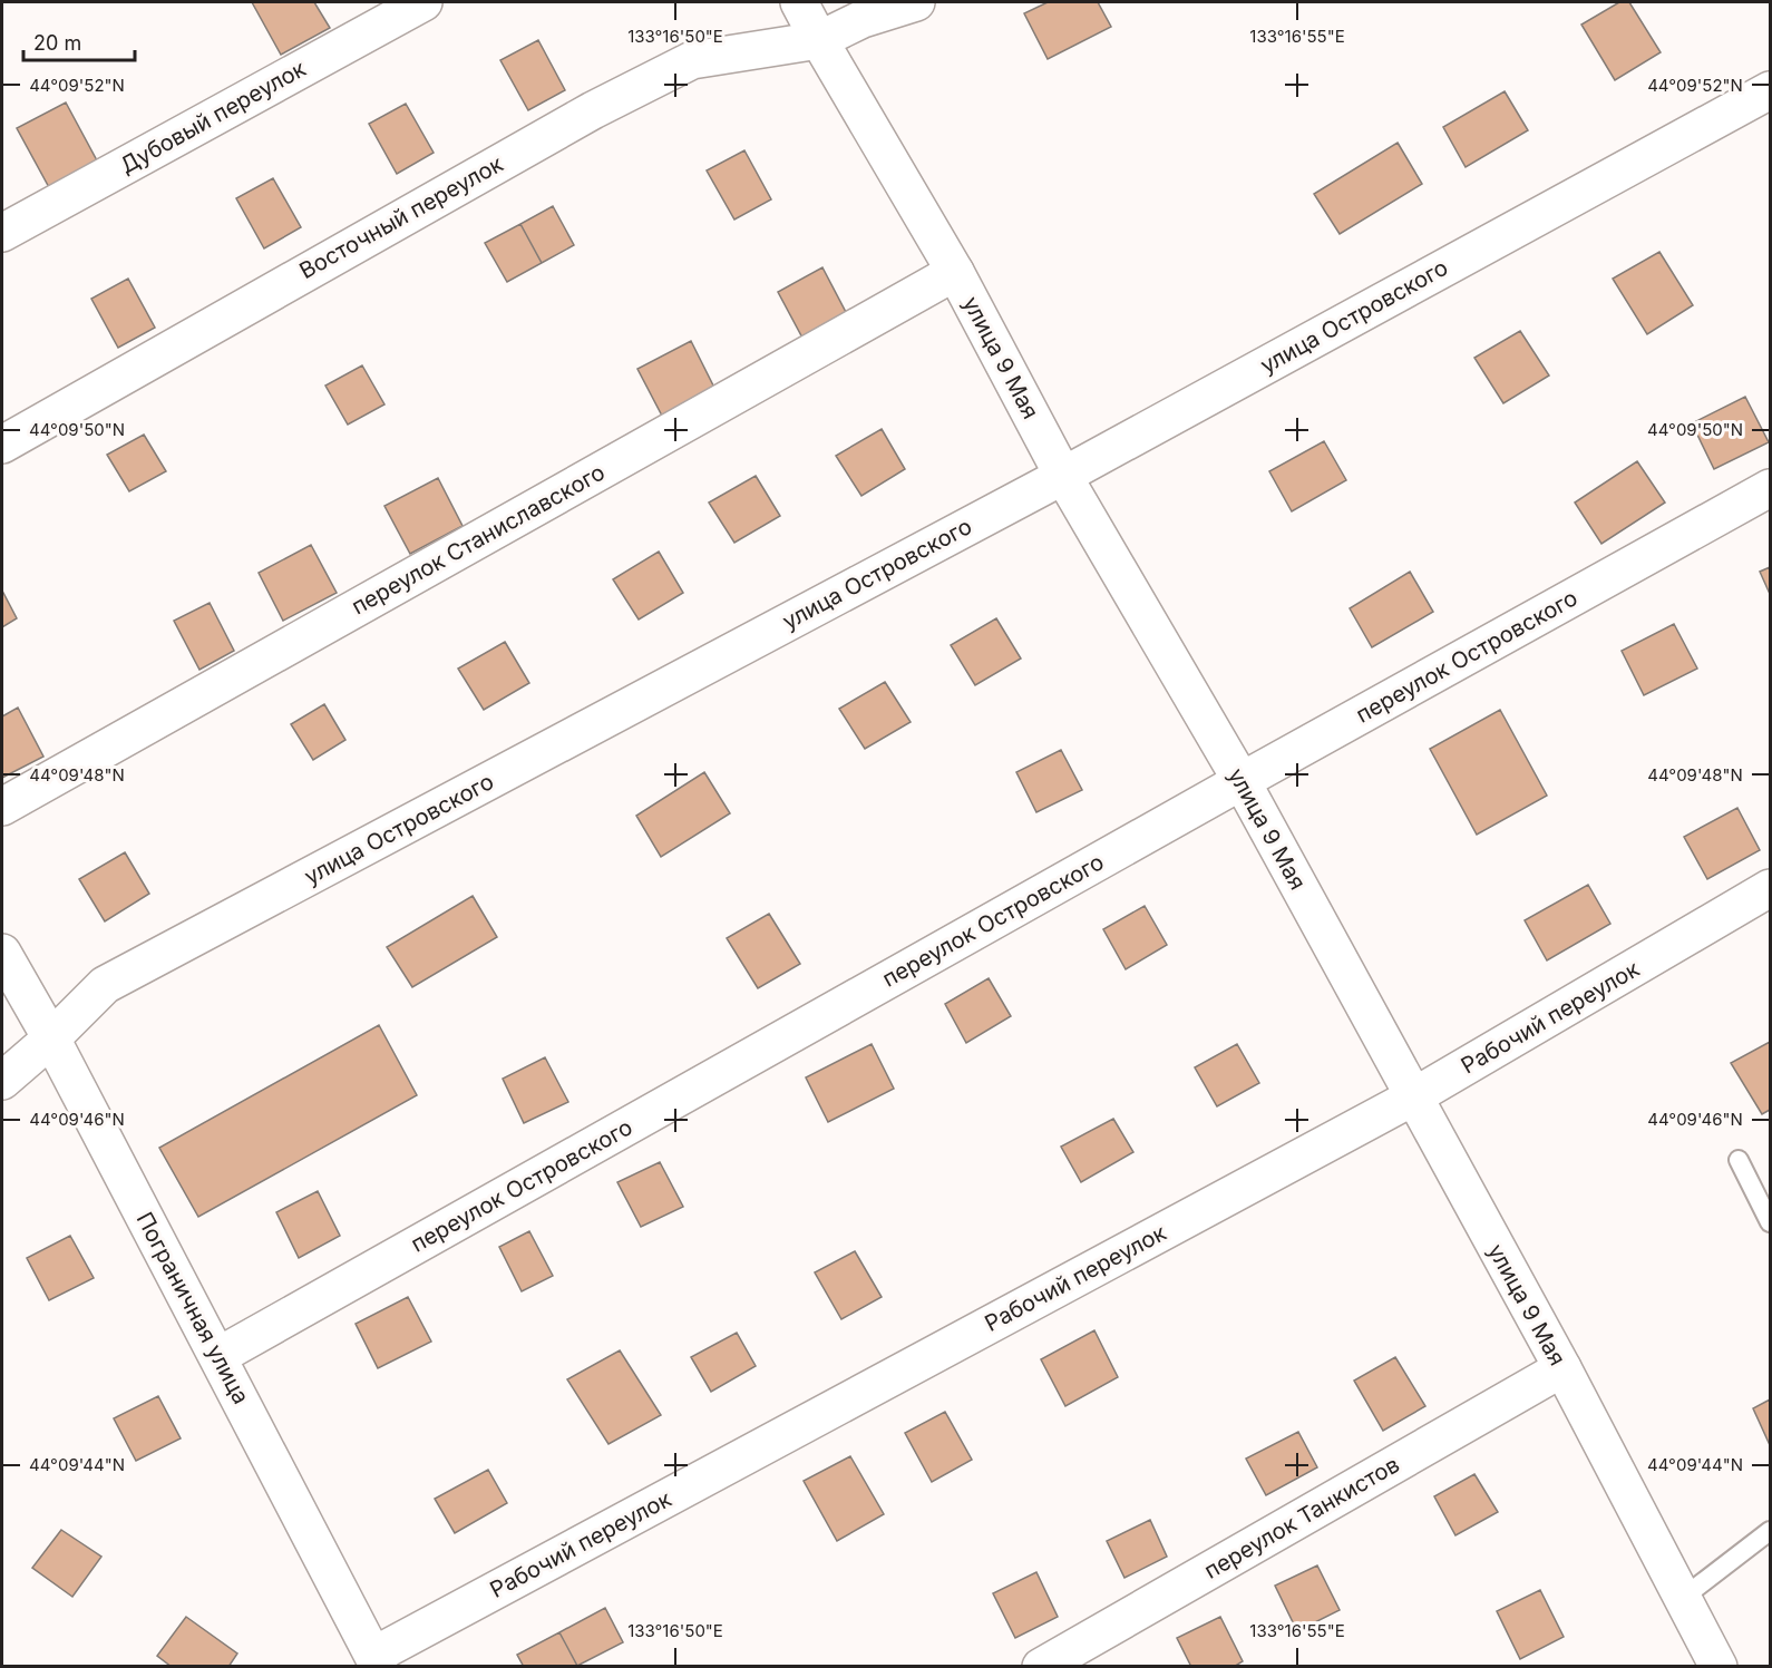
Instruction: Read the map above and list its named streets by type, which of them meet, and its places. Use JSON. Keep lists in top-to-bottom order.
{
  "streets": {
    "street": [
      "Дубовый переулок",
      "Восточный переулок",
      "улица Островского",
      "улица 9 Мая",
      "переулок Станиславского",
      "переулок Островского",
      "Рабочий переулок",
      "Пограничная улица",
      "переулок Танкистов"
    ]
  },
  "crossings": [
    ["Восточный переулок", "улица 9 Мая"],
    ["улица Островского", "улица 9 Мая"],
    ["улица Островского", "Пограничная улица"],
    ["улица 9 Мая", "переулок Станиславского"],
    ["улица 9 Мая", "переулок Островского"],
    ["улица 9 Мая", "Рабочий переулок"],
    ["улица 9 Мая", "переулок Танкистов"],
    ["переулок Островского", "Пограничная улица"],
    ["Рабочий переулок", "Пограничная улица"]
  ],
  "scale_bar": "20 m",
  "coordinates": [
    "133°16'50\"E",
    "133°16'55\"E",
    "44°09'52\"N",
    "44°09'50\"N",
    "44°09'48\"N",
    "44°09'46\"N",
    "44°09'44\"N"
  ]
}
